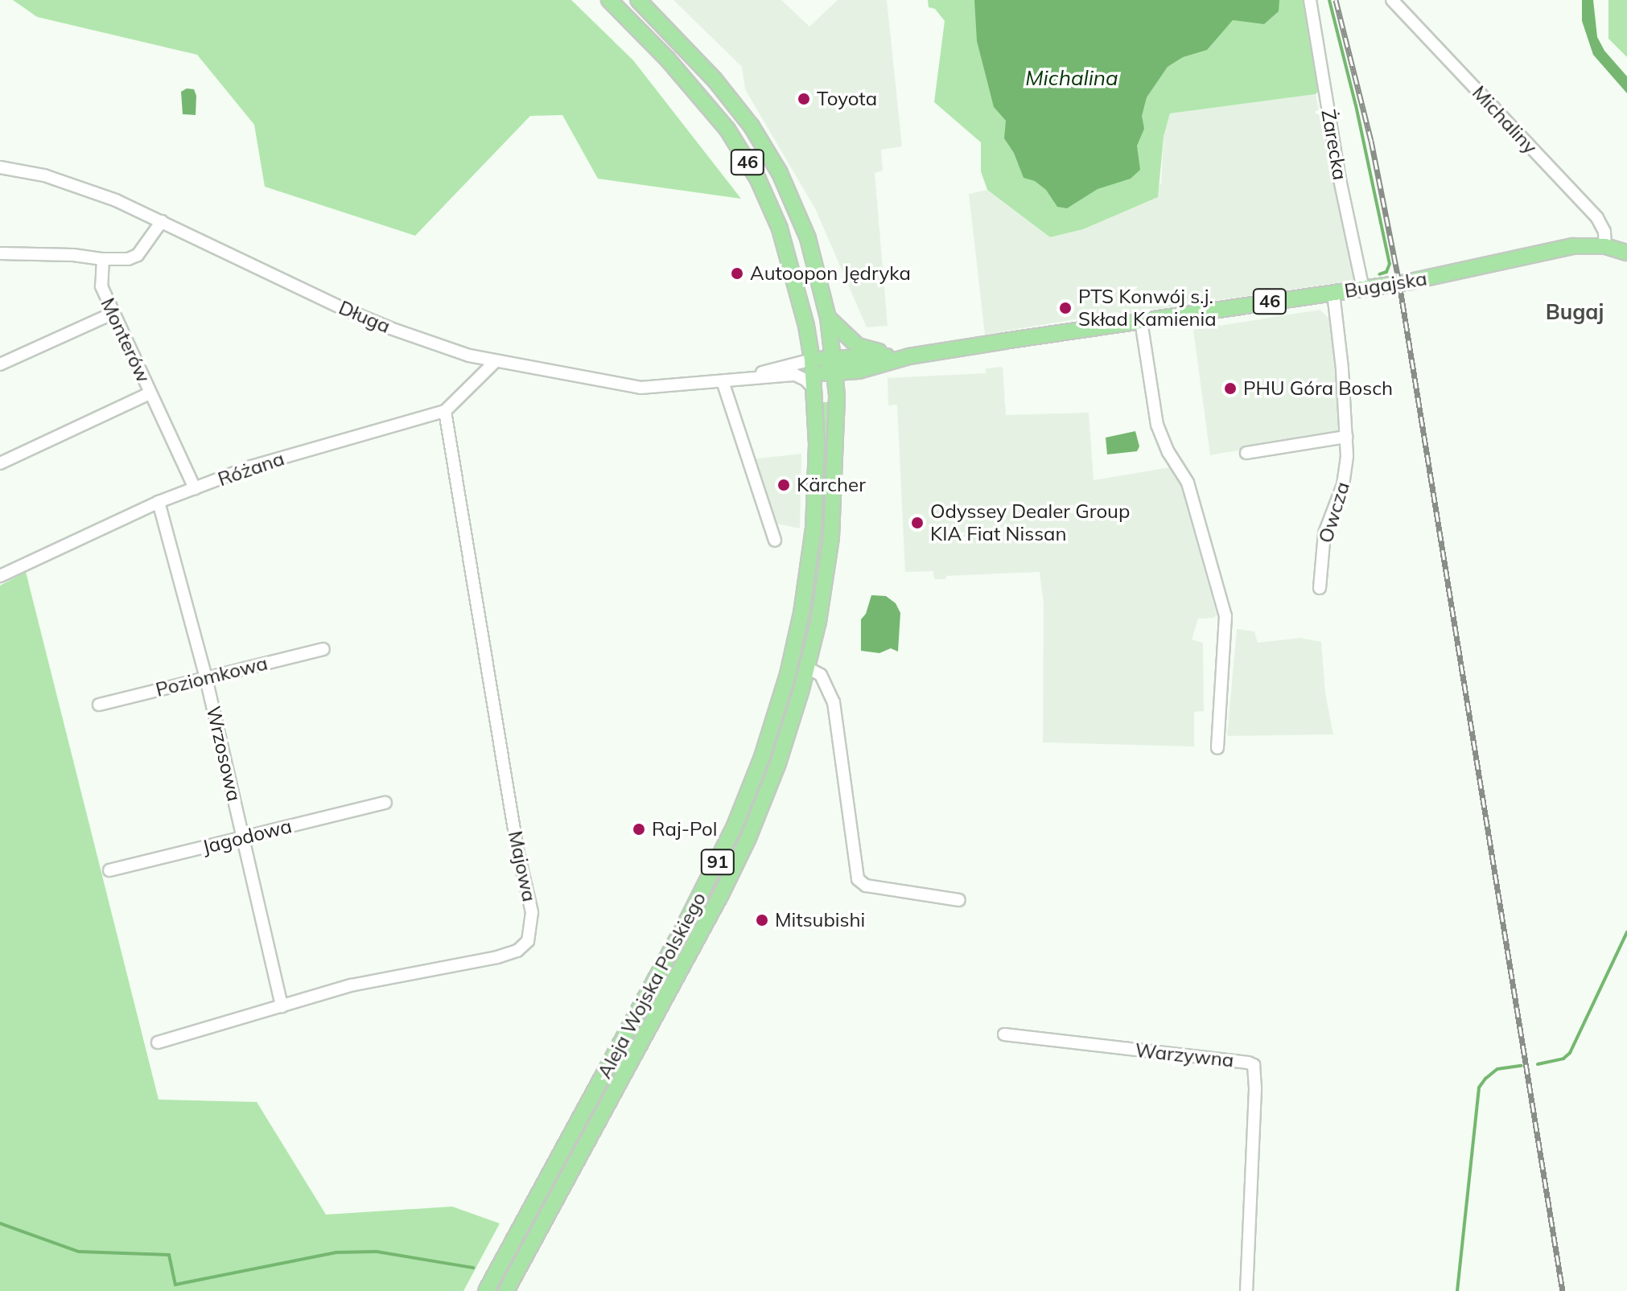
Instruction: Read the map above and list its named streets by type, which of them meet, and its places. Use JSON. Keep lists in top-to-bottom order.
{
  "streets": {
    "main road": [
      "46",
      "Bugajska",
      "91",
      "Aleja Wojska Polskiego"
    ],
    "street": [
      "Michaliny",
      "Żarecka",
      "Długa",
      "Monterów",
      "Różana",
      "Owcza",
      "Poziomkowa",
      "Wrzosowa",
      "Jagodowa",
      "Majowa",
      "Warzywna"
    ]
  },
  "crossings": [
    ["Michaliny", "Bugajska"],
    ["Żarecka", "Bugajska"],
    ["46", "Bugajska"],
    ["46", "Aleja Wojska Polskiego"],
    ["Bugajska", "Długa"],
    ["Bugajska", "Owcza"],
    ["Bugajska", "Aleja Wojska Polskiego"],
    ["Długa", "Różana"],
    ["Długa", "Aleja Wojska Polskiego"],
    ["Monterów", "Różana"],
    ["Różana", "Wrzosowa"],
    ["Różana", "Majowa"],
    ["Poziomkowa", "Wrzosowa"],
    ["Wrzosowa", "Jagodowa"],
    ["Wrzosowa", "Majowa"]
  ],
  "districts": ["Bugaj"],
  "water": ["Michalina"],
  "places": [
    "Toyota",
    "Autoopon Jędryka",
    "PTS Konwój s.j. Skład Kamienia",
    "PHU Góra Bosch",
    "Kärcher",
    "Odyssey Dealer Group KIA Fiat Nissan",
    "Raj-Pol",
    "Mitsubishi"
  ]
}
